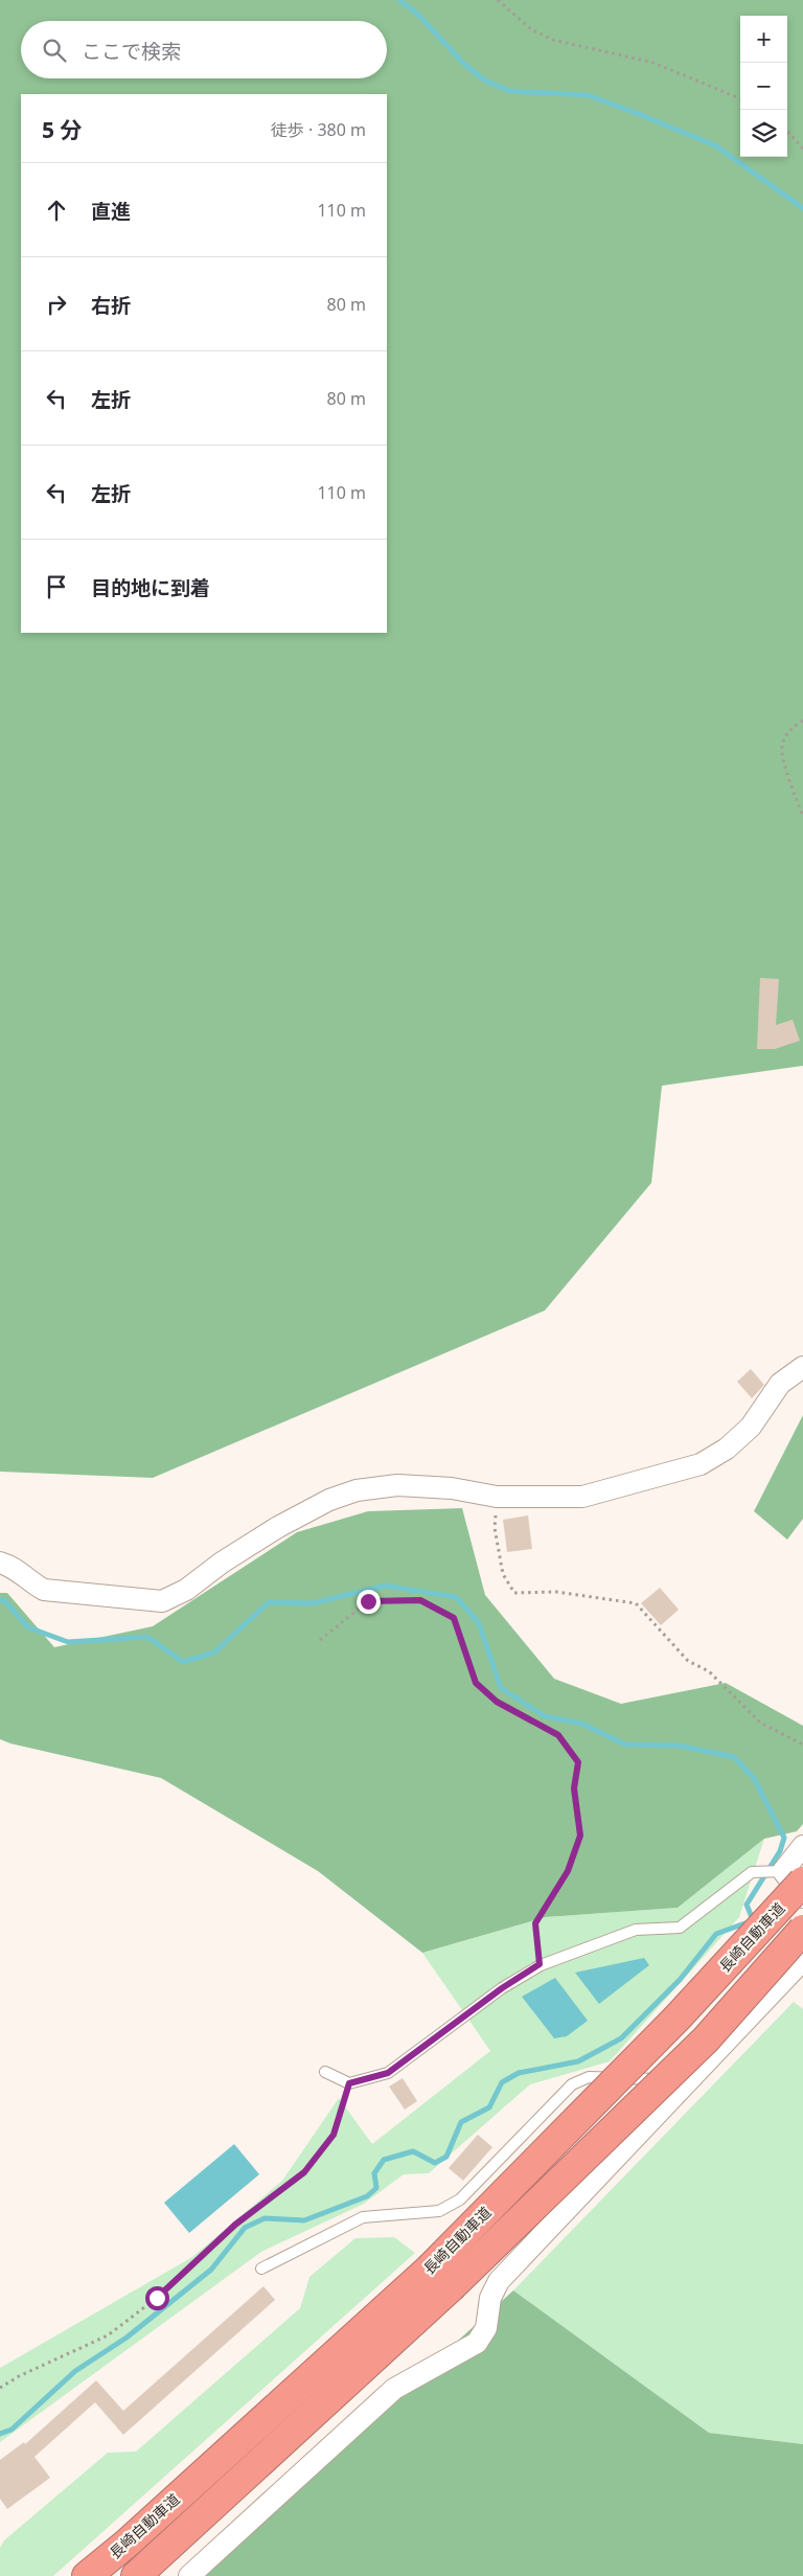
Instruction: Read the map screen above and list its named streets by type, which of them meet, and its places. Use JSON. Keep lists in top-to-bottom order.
{
  "streets": {
    "highway": ["長崎自動車道"]
  },
  "page": {
    "map_buttons": ["+", "−"],
    "search": "ここで検索",
    "heading": ["5 分", "徒歩 · 380 m"],
    "list": [
      ["直進", "110 m"],
      ["右折", "80 m"],
      ["左折", "80 m"],
      ["左折", "110 m"],
      "目的地に到着"
    ]
  }
}
